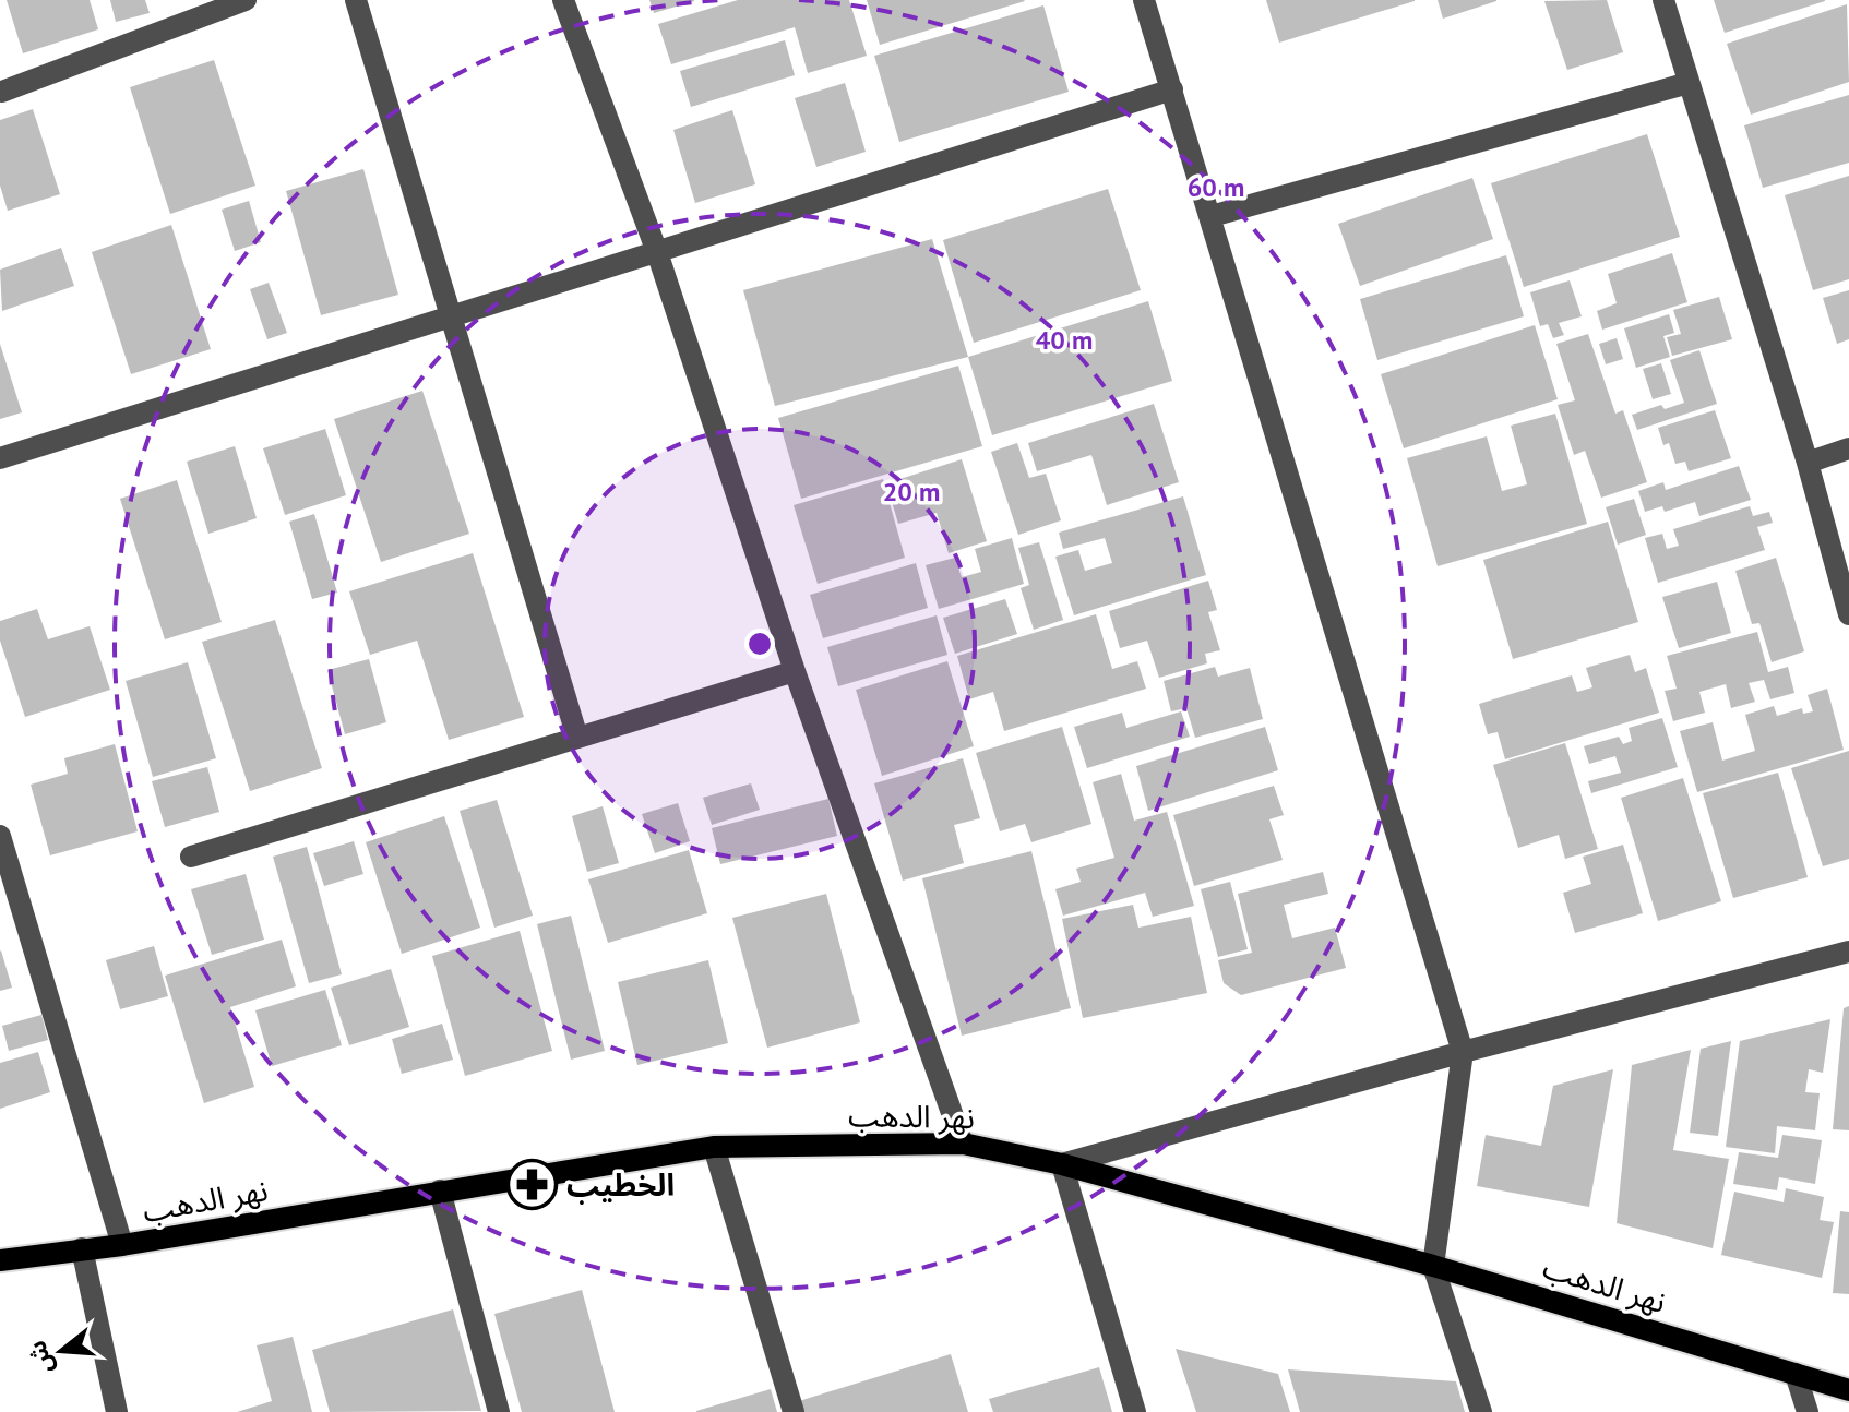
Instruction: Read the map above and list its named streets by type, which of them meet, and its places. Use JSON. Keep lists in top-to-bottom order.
{
  "streets": {
    "main road": ["نهر الدهب"]
  },
  "places": {
    "pharmacy": ["الخطيب"]
  },
  "north": "left",
  "rings": ["60 m", "40 m", "20 m"]
}
